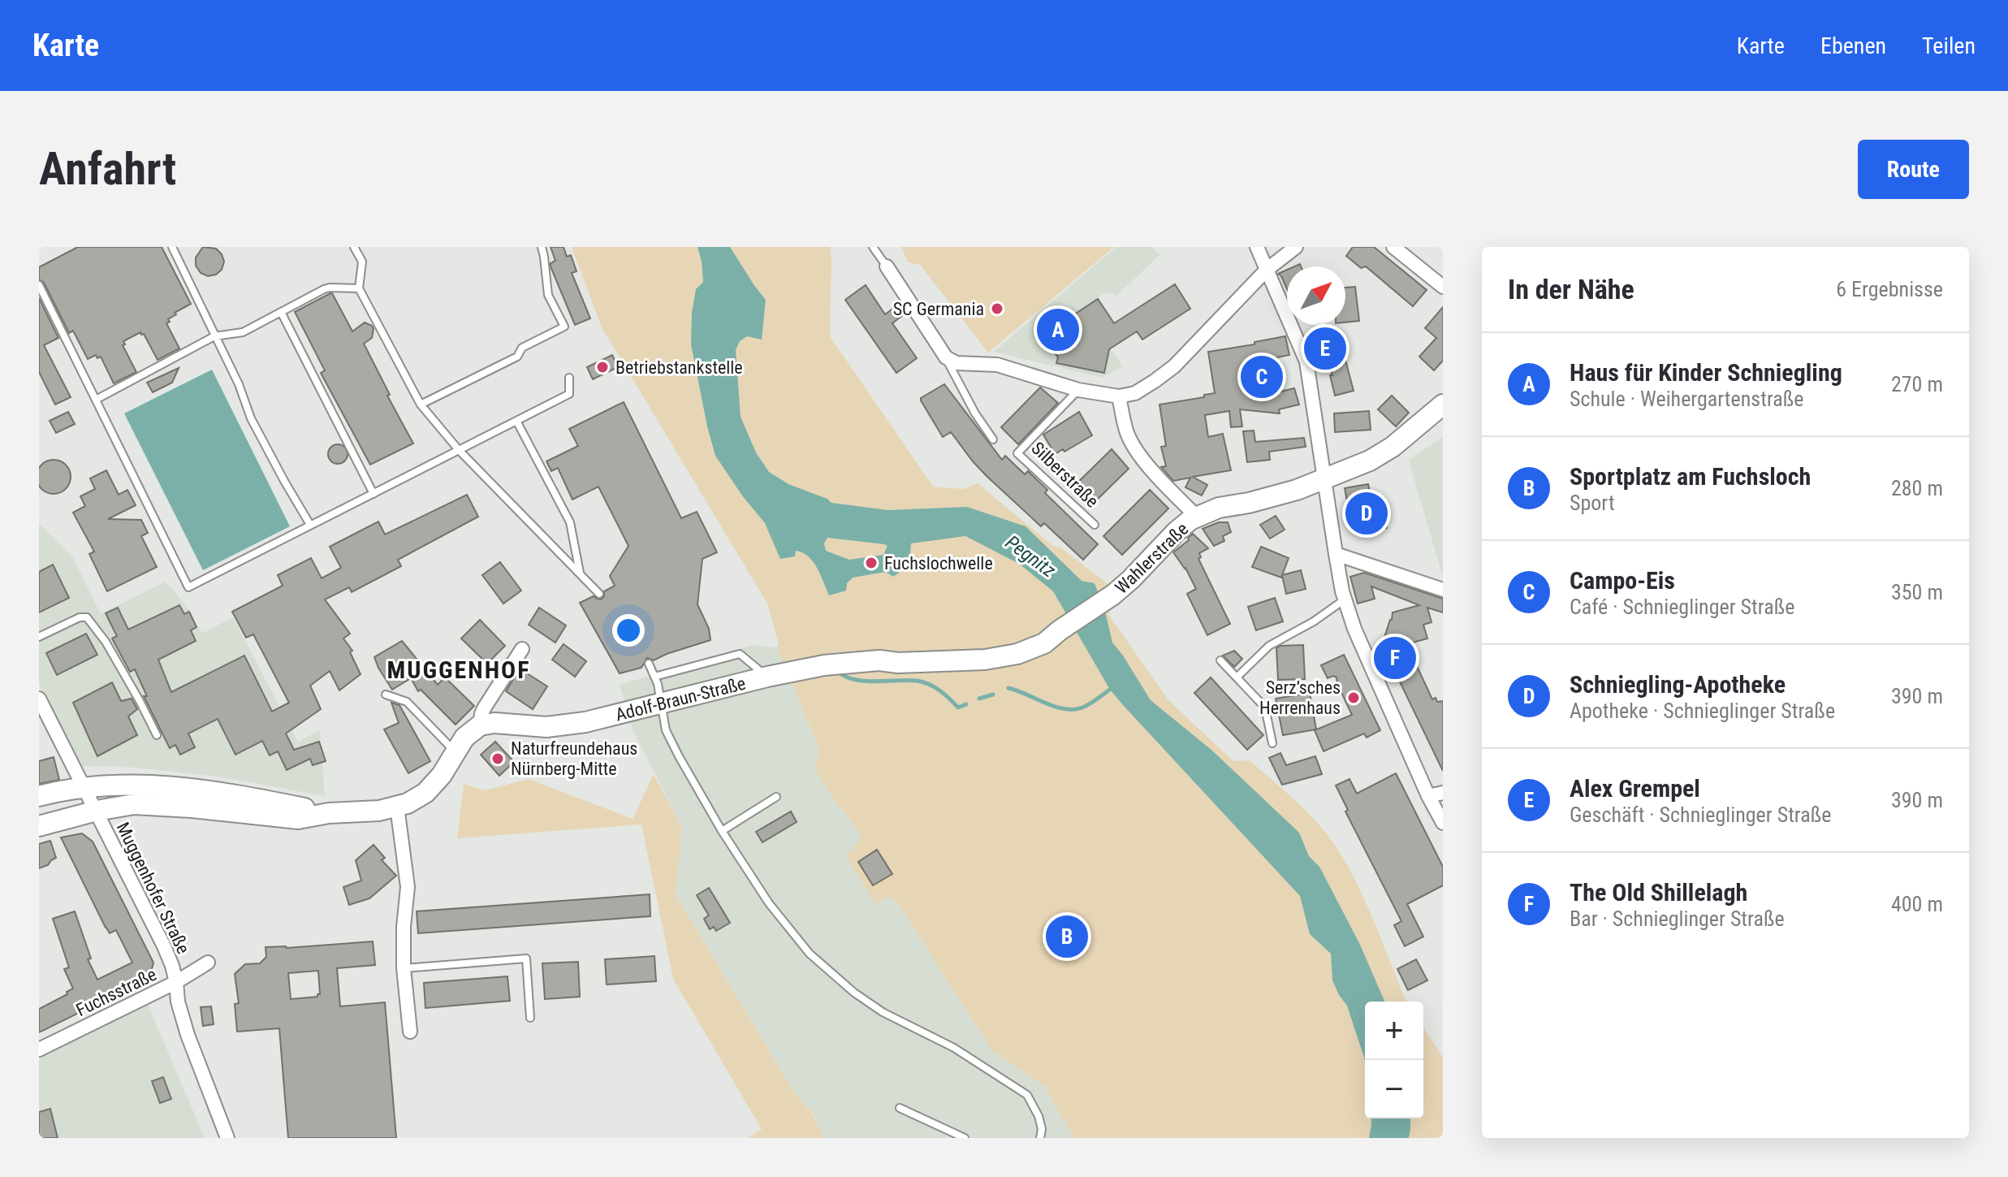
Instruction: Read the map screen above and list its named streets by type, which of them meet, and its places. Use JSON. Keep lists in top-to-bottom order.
{
  "streets": {
    "main road": ["Wahlerstraße", "Adolf-Braun-Straße"],
    "street": ["Muggenhofer Straße", "Fuchsstraße"],
    "lane": ["Silberstraße"]
  },
  "crossings": [
    ["Wahlerstraße", "Adolf-Braun-Straße"],
    ["Muggenhofer Straße", "Fuchsstraße"]
  ],
  "districts": ["MUGGENHOF"],
  "water": ["Pegnitz"],
  "places": [
    "SC Germania",
    "Betriebstankstelle",
    "Fuchslochwelle",
    "Serz’sches Herrenhaus",
    "Naturfreundehaus Nürnberg-Mitte"
  ],
  "north": "top right",
  "page": {
    "header": "Karte",
    "nav": ["Karte", "Ebenen", "Teilen"],
    "buttons": "Route",
    "title": "Anfahrt",
    "heading": ["In der Nähe", "6 Ergebnisse"],
    "pins": [
      "A",
      "E",
      "C",
      "D",
      "F",
      "B"
    ],
    "list": [
      {
        "mark": "A",
        "name": "Haus für Kinder Schniegling",
        "note": "Schule · Weihergartenstraße",
        "value": "270 m"
      },
      {
        "mark": "B",
        "name": "Sportplatz am Fuchsloch",
        "note": "Sport",
        "value": "280 m"
      },
      {
        "mark": "C",
        "name": "Campo-Eis",
        "note": "Café · Schnieglinger Straße",
        "value": "350 m"
      },
      {
        "mark": "D",
        "name": "Schniegling-Apotheke",
        "note": "Apotheke · Schnieglinger Straße",
        "value": "390 m"
      },
      {
        "mark": "E",
        "name": "Alex Grempel",
        "note": "Geschäft · Schnieglinger Straße",
        "value": "390 m"
      },
      {
        "mark": "F",
        "name": "The Old Shillelagh",
        "note": "Bar · Schnieglinger Straße",
        "value": "400 m"
      }
    ],
    "map_buttons": ["+", "−"]
  }
}
